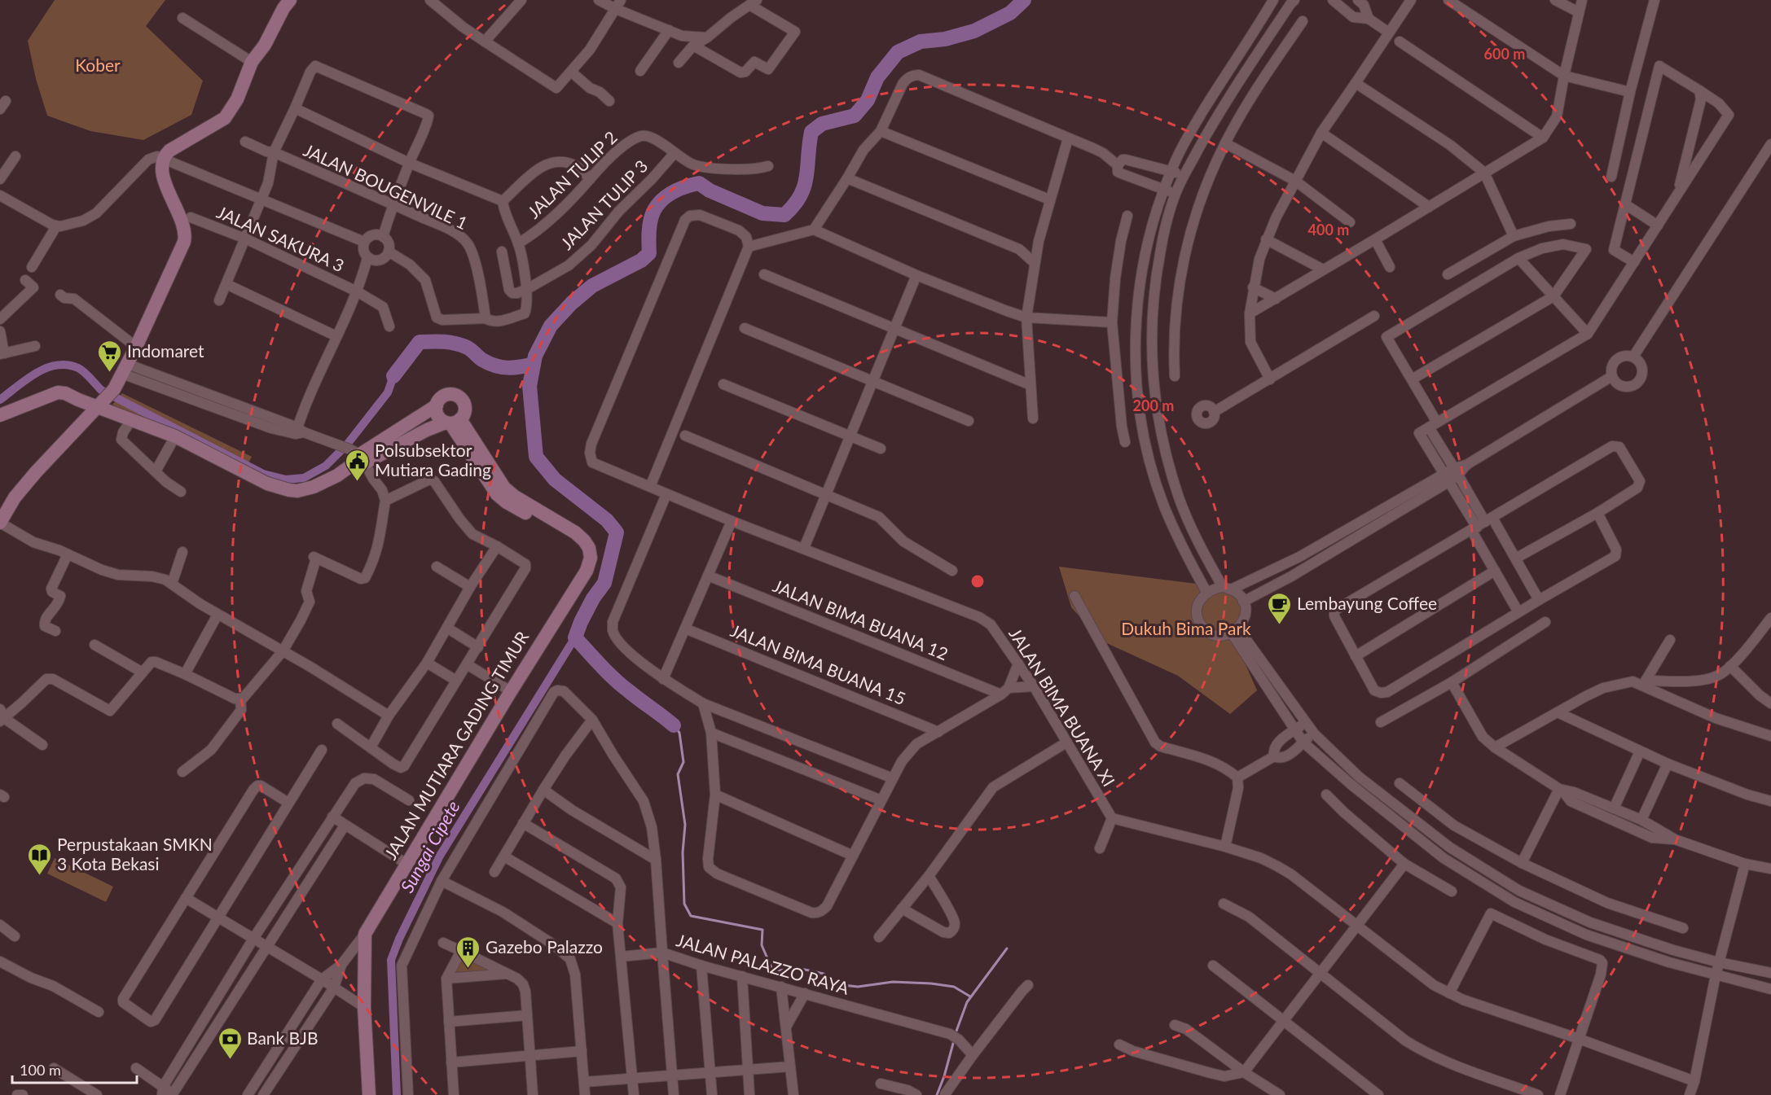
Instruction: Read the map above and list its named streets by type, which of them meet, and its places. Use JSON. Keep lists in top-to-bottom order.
{
  "streets": {
    "main road": ["JALAN MUTIARA GADING TIMUR"],
    "street": [
      "JALAN TULIP 2",
      "JALAN BOUGENVILE 1",
      "JALAN TULIP 3",
      "JALAN SAKURA 3",
      "JALAN BIMA BUANA 12",
      "JALAN BIMA BUANA 15",
      "JALAN BIMA BUANA XI",
      "JALAN PALAZZO RAYA"
    ]
  },
  "crossings": [
    ["JALAN TULIP 2", "JALAN TULIP 3"]
  ],
  "water": ["Sungai Cipete"],
  "parks": ["Kober", "Dukuh Bima Park"],
  "places": {
    "supermarket": ["Indomaret"],
    "public building": ["Polsubsektor Mutiara Gading"],
    "cafe": ["Lembayung Coffee"],
    "library": ["Perpustakaan SMKN 3 Kota Bekasi"],
    "building": ["Gazebo Palazzo"],
    "bank": ["Bank BJB"]
  },
  "scale_bar": "100 m",
  "rings": ["600 m", "400 m", "200 m"]
}
